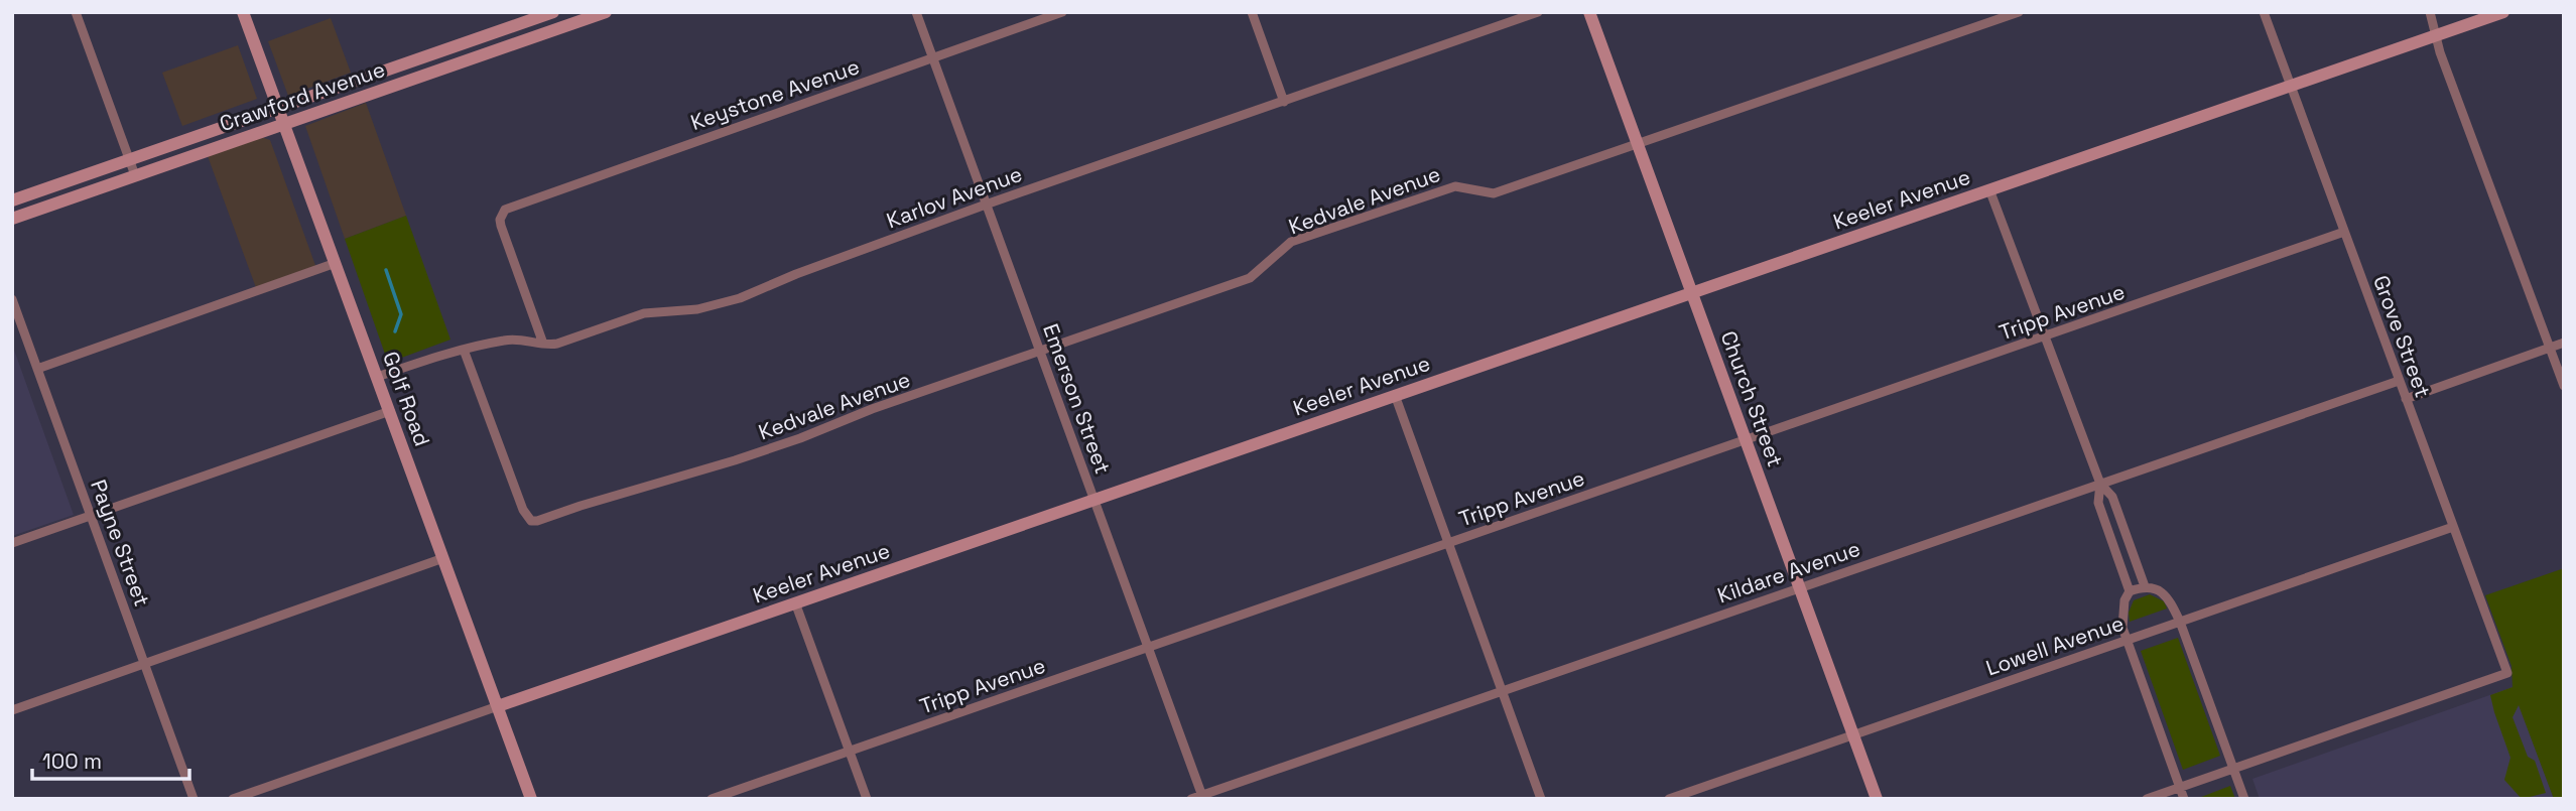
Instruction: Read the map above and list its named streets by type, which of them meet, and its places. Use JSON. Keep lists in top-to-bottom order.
{
  "streets": {
    "street": [
      "Keystone Avenue",
      "Crawford Avenue",
      "Karlov Avenue",
      "Keeler Avenue",
      "Kedvale Avenue",
      "Tripp Avenue",
      "Grove Street",
      "Golf Road",
      "Emerson Street",
      "Church Street",
      "Payne Street",
      "Kildare Avenue",
      "Lowell Avenue"
    ]
  },
  "crossings": [
    ["Keystone Avenue", "Karlov Avenue"],
    ["Keystone Avenue", "Emerson Street"],
    ["Crawford Avenue", "Golf Road"],
    ["Karlov Avenue", "Kedvale Avenue"],
    ["Karlov Avenue", "Golf Road"],
    ["Karlov Avenue", "Emerson Street"],
    ["Keeler Avenue", "Grove Street"],
    ["Keeler Avenue", "Golf Road"],
    ["Keeler Avenue", "Emerson Street"],
    ["Keeler Avenue", "Church Street"],
    ["Kedvale Avenue", "Emerson Street"],
    ["Kedvale Avenue", "Church Street"],
    ["Tripp Avenue", "Grove Street"],
    ["Tripp Avenue", "Emerson Street"],
    ["Tripp Avenue", "Church Street"],
    ["Grove Street", "Kildare Avenue"],
    ["Grove Street", "Lowell Avenue"],
    ["Emerson Street", "Kildare Avenue"],
    ["Church Street", "Kildare Avenue"],
    ["Church Street", "Lowell Avenue"]
  ],
  "scale_bar": "100 m"
}
